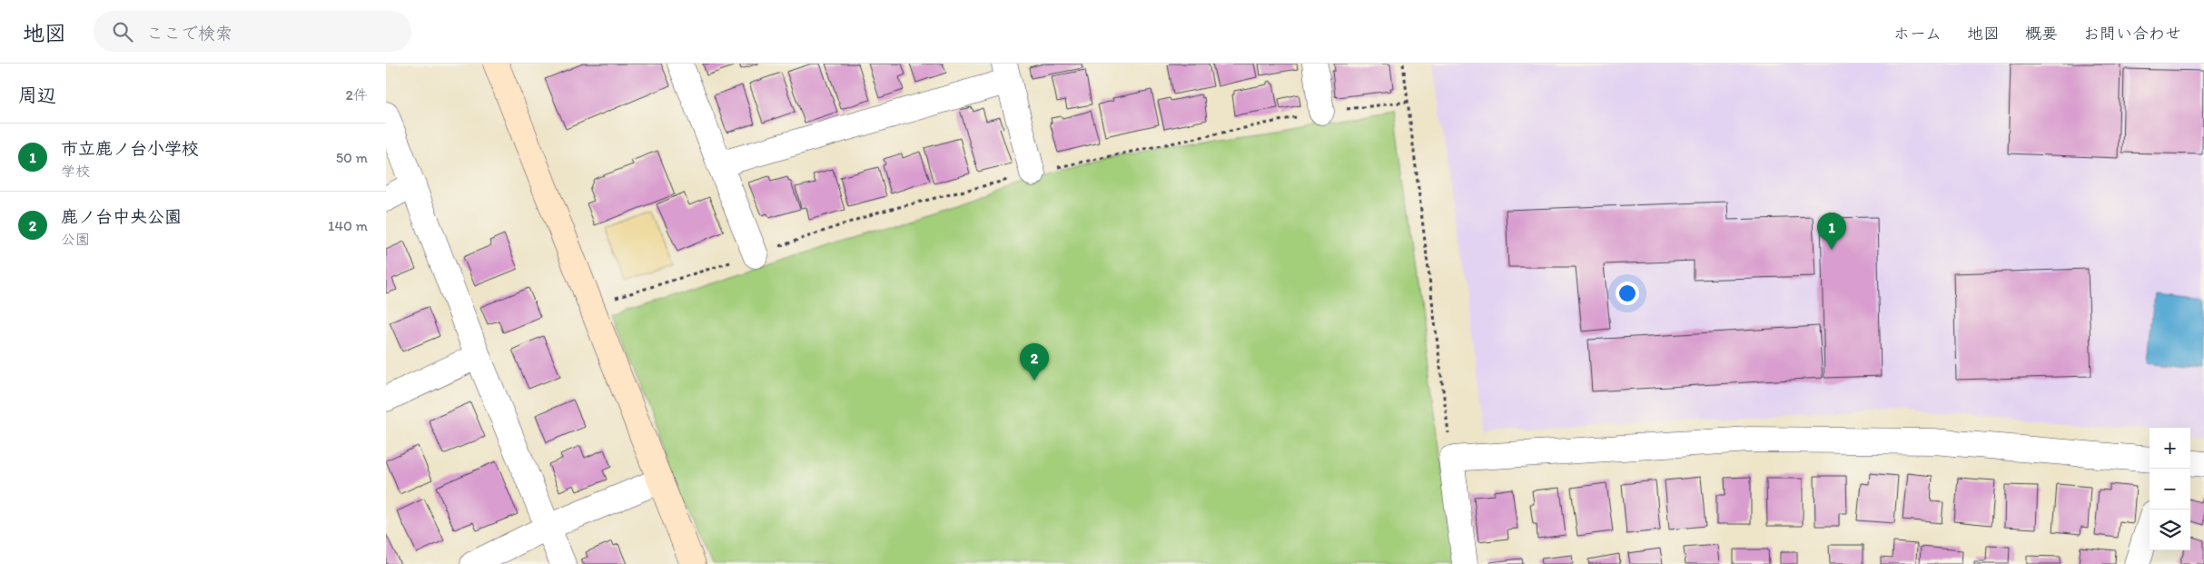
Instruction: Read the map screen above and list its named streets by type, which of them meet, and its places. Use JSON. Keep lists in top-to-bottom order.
{
  "page": {
    "header": "地図",
    "search": "ここで検索",
    "nav": [
      "ホーム",
      "地図",
      "概要",
      "お問い合わせ"
    ],
    "heading": ["周辺", "2件"],
    "list": [
      {
        "mark": "1",
        "name": "市立鹿ノ台小学校",
        "note": "学校",
        "value": "50 m"
      },
      {
        "mark": "2",
        "name": "鹿ノ台中央公園",
        "note": "公園",
        "value": "140 m"
      }
    ],
    "pins": ["1", "2"],
    "map_buttons": ["+", "−"]
  }
}
